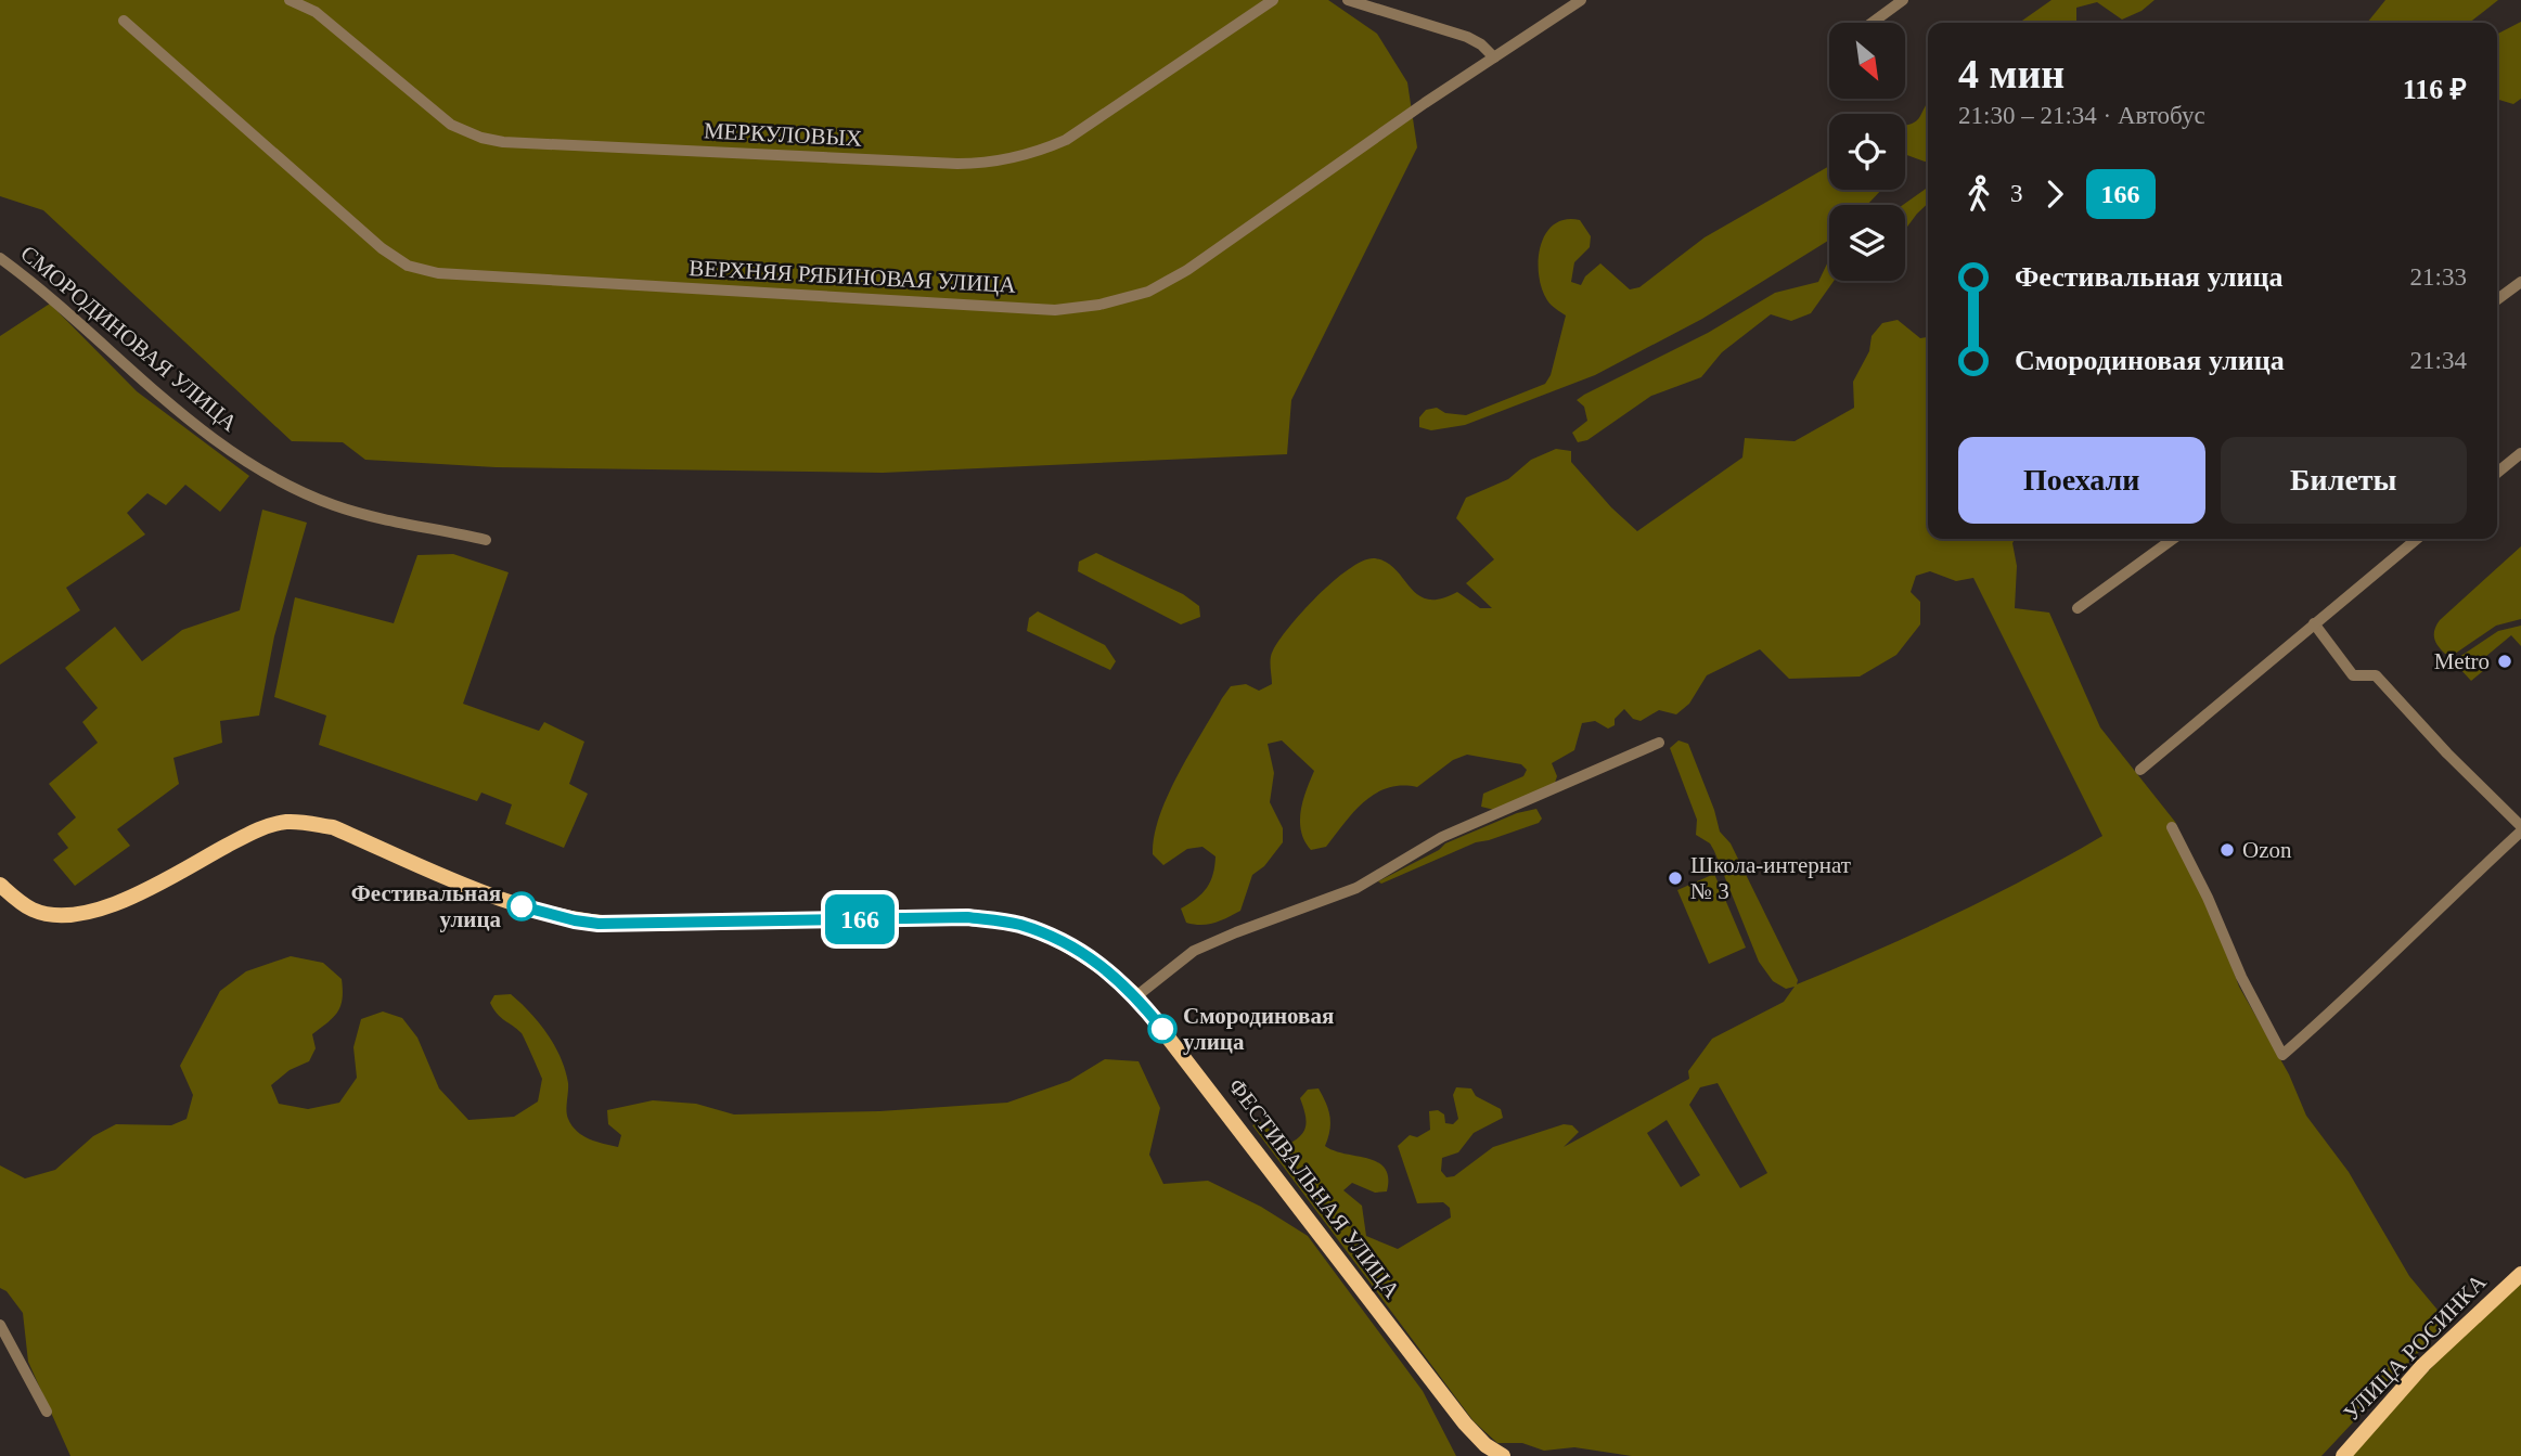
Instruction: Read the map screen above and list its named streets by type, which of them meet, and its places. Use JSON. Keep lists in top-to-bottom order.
{
  "streets": {
    "main road": ["ФЕСТИВАЛЬНАЯ УЛИЦА", "УЛИЦА РОСИНКА"],
    "street": ["МЕРКУЛОВЫХ", "ВЕРХНЯЯ РЯБИНОВАЯ УЛИЦА", "СМОРОДИНОВАЯ УЛИЦА"]
  },
  "places": [
    "Metro",
    "Ozon",
    "Школа-интернат № 3",
    "Фестивальная улица",
    "Смородиновая улица"
  ],
  "lines": ["bus line 166"],
  "north": "bottom right",
  "page": {
    "on_map": "166",
    "heading": ["4 мин", "21:30 – 21:34 · Автобус", "116 ₽"],
    "legs": ["3", "166"],
    "list": [
      {
        "name": "Фестивальная улица",
        "value": "21:33"
      },
      {
        "name": "Смородиновая улица",
        "value": "21:34"
      }
    ],
    "buttons": ["Поехали", "Билеты"]
  }
}
